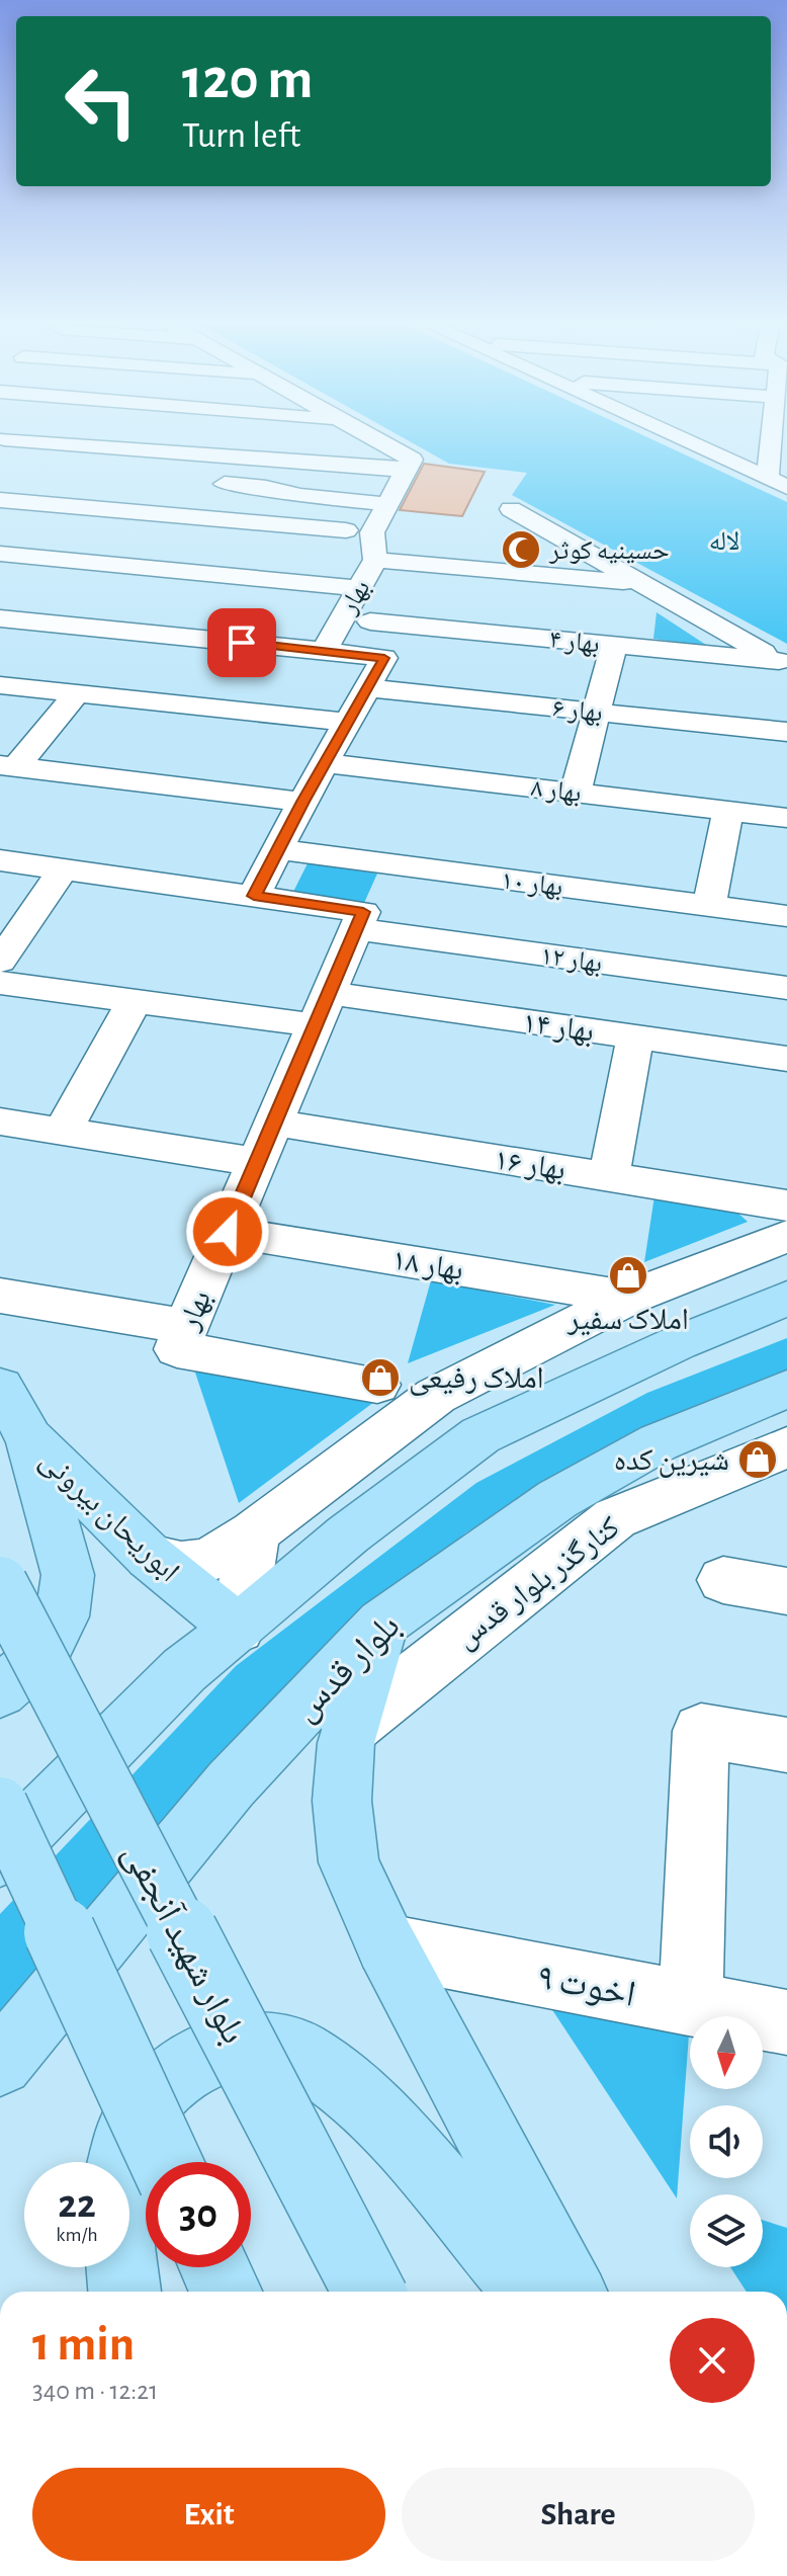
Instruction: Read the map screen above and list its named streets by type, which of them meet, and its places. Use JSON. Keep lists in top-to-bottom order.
{
  "streets": {
    "main road": ["ابوریحان بیرونی", "بلوار قدس", "بلوار شهید آنجفی"],
    "street": [
      "بهار",
      "بهار ۴",
      "بهار ۶",
      "بهار ۸",
      "بهار ۱۰",
      "بهار ۱۲",
      "بهار ۱۴",
      "بهار ۱۶",
      "بهار ۱۸",
      "کنارگذر بلوار قدس",
      "اخوت ۹"
    ]
  },
  "crossings": [
    ["بهار", "بهار ۶"],
    ["بهار", "بهار ۸"],
    ["بهار", "بهار ۱۰"],
    ["بهار", "بهار ۱۲"],
    ["بهار", "بهار ۱۴"],
    ["بهار", "بهار ۱۶"],
    ["بهار", "بهار ۱۸"]
  ],
  "parks": ["لاله"],
  "places": {
    "mosque": ["حسینیه کوثر"],
    "shop": ["املاک سفیر", "املاک رفیعی", "شیرین کده"]
  },
  "north": "bottom",
  "page": {
    "turn": ["120 m", "Turn left"],
    "speed": "22 km/h",
    "limit": "30",
    "heading": ["1 min", "340 m · 12:21"],
    "buttons": ["Exit", "Share"]
  }
}
